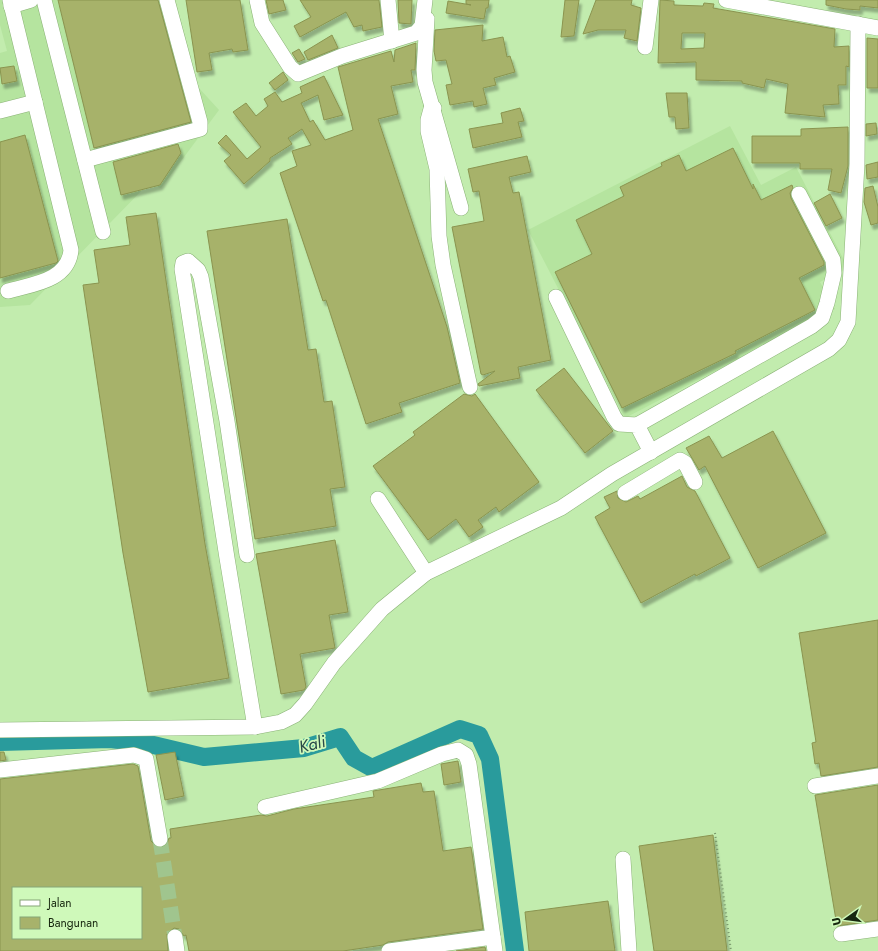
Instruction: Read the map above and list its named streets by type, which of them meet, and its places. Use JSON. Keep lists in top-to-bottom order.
{
  "water": ["Kali"],
  "legend": ["Jalan", "Bangunan"],
  "north": "left"
}
